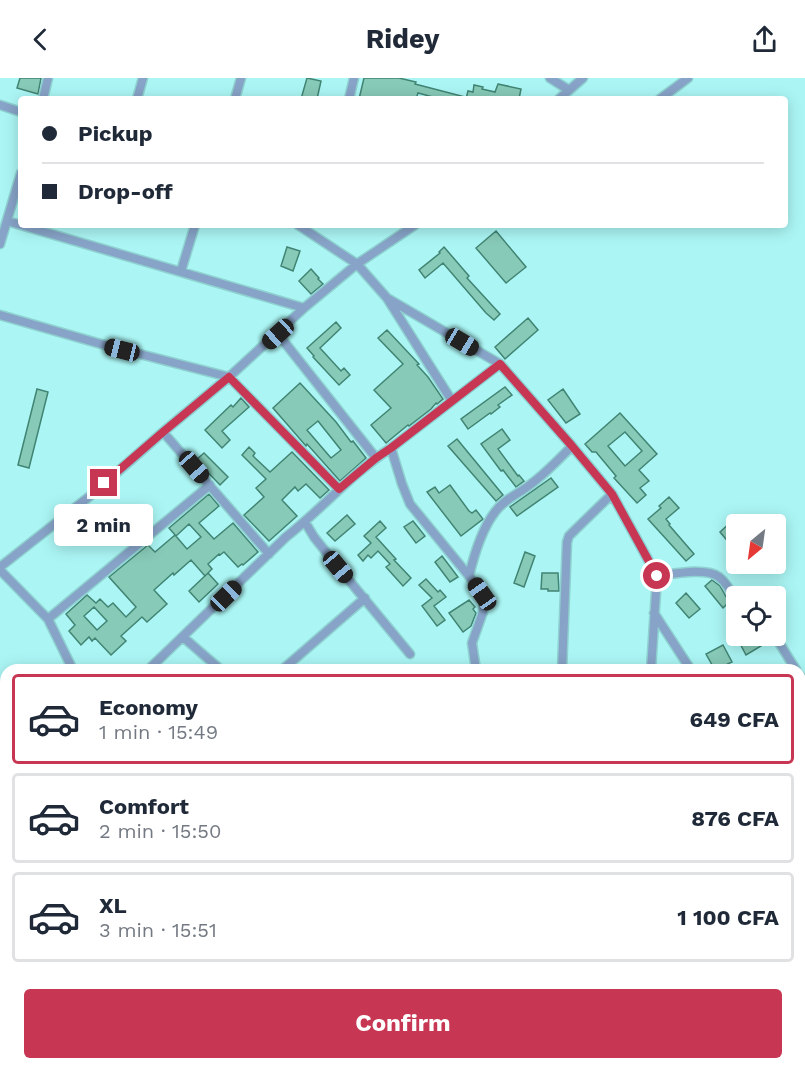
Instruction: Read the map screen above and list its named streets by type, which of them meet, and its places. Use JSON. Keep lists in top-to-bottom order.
{
  "north": "bottom left",
  "page": {
    "header": "Ridey",
    "banner": ["Pickup", "Drop-off"],
    "bubble": "2 min",
    "list": [
      {
        "name": "Economy",
        "note": "1 min · 15:49",
        "value": "649 CFA"
      },
      {
        "name": "Comfort",
        "note": "2 min · 15:50",
        "value": "876 CFA"
      },
      {
        "name": "XL",
        "note": "3 min · 15:51",
        "value": "1 100 CFA"
      }
    ],
    "buttons": "Confirm"
  }
}
